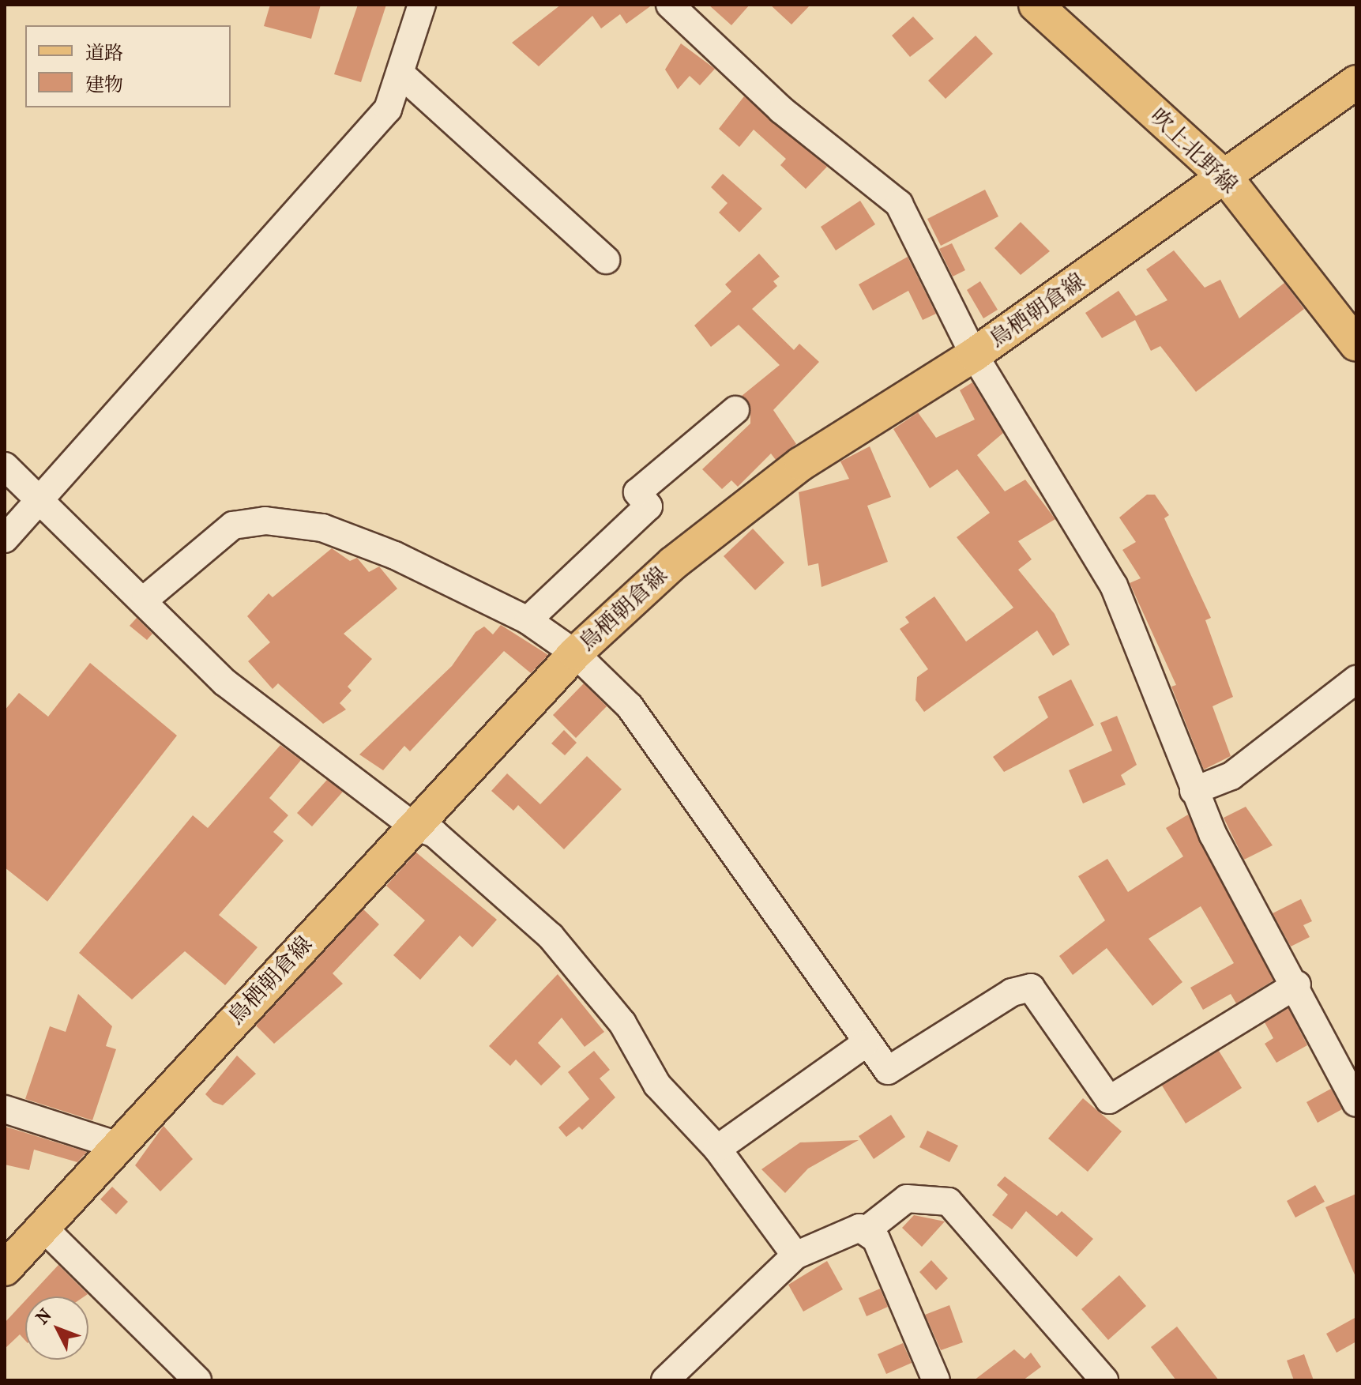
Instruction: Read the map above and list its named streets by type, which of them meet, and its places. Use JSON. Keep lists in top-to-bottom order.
{
  "streets": {
    "main road": ["吹上北野線", "鳥栖朝倉線"]
  },
  "crossings": [
    ["吹上北野線", "鳥栖朝倉線"]
  ],
  "legend": ["道路", "建物"],
  "north": "top left"
}
